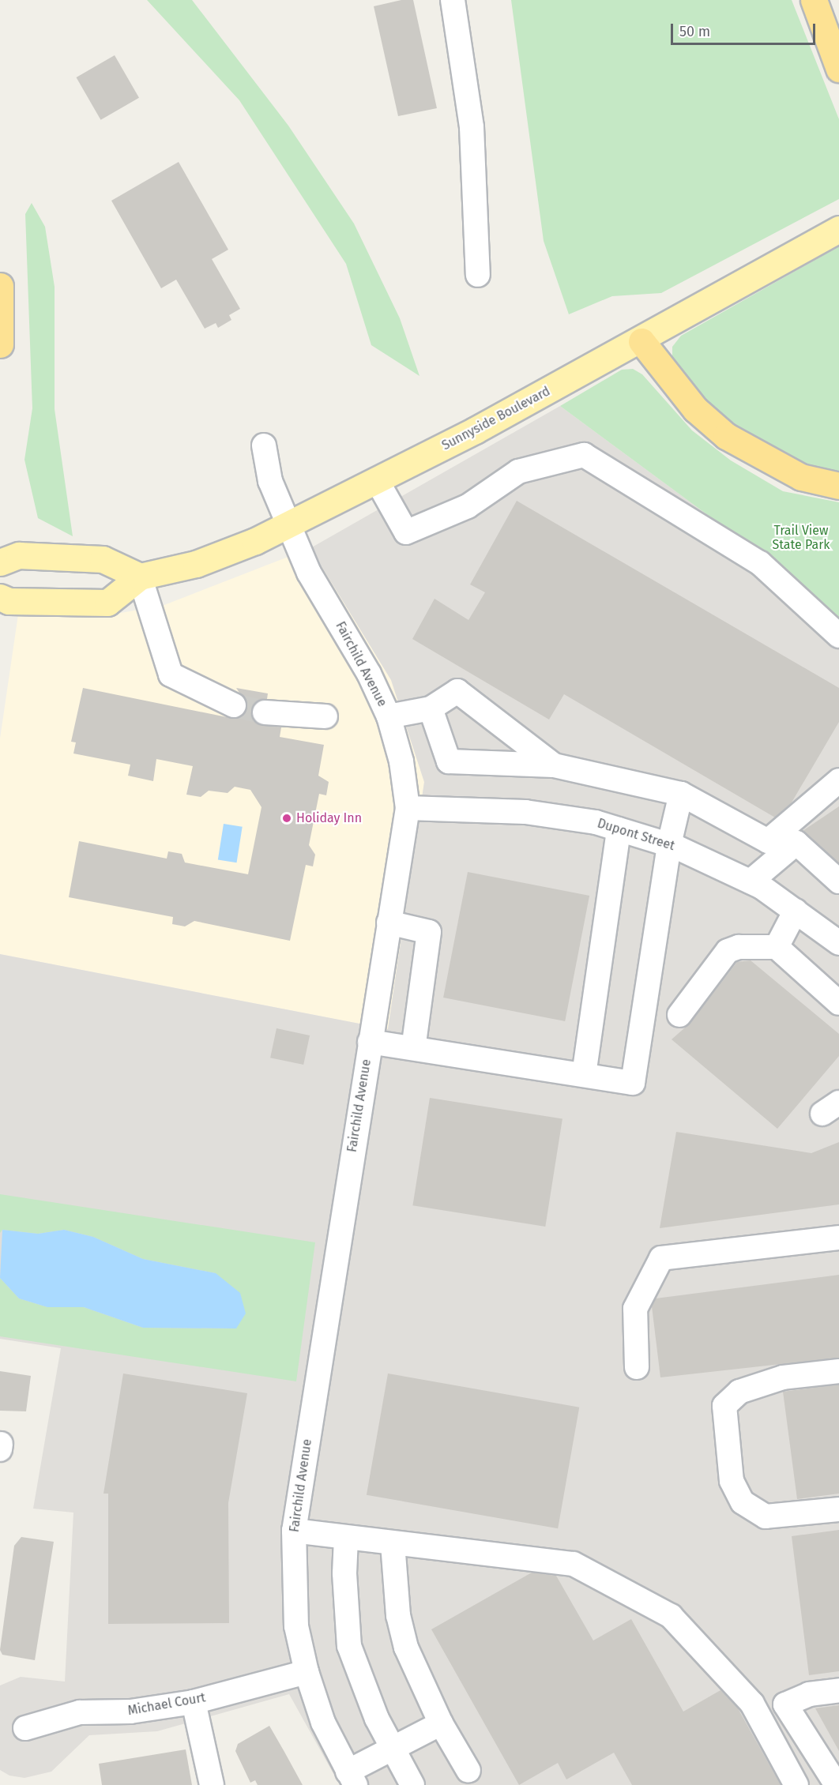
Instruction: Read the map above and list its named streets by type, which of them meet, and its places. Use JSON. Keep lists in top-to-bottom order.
{
  "streets": {
    "main road": ["Sunnyside Boulevard"],
    "street": ["Fairchild Avenue", "Dupont Street", "Michael Court"]
  },
  "crossings": [
    ["Sunnyside Boulevard", "Fairchild Avenue"],
    ["Fairchild Avenue", "Dupont Street"],
    ["Fairchild Avenue", "Michael Court"]
  ],
  "parks": ["Trail View State Park"],
  "places": ["Holiday Inn"],
  "scale_bar": "50 m"
}
